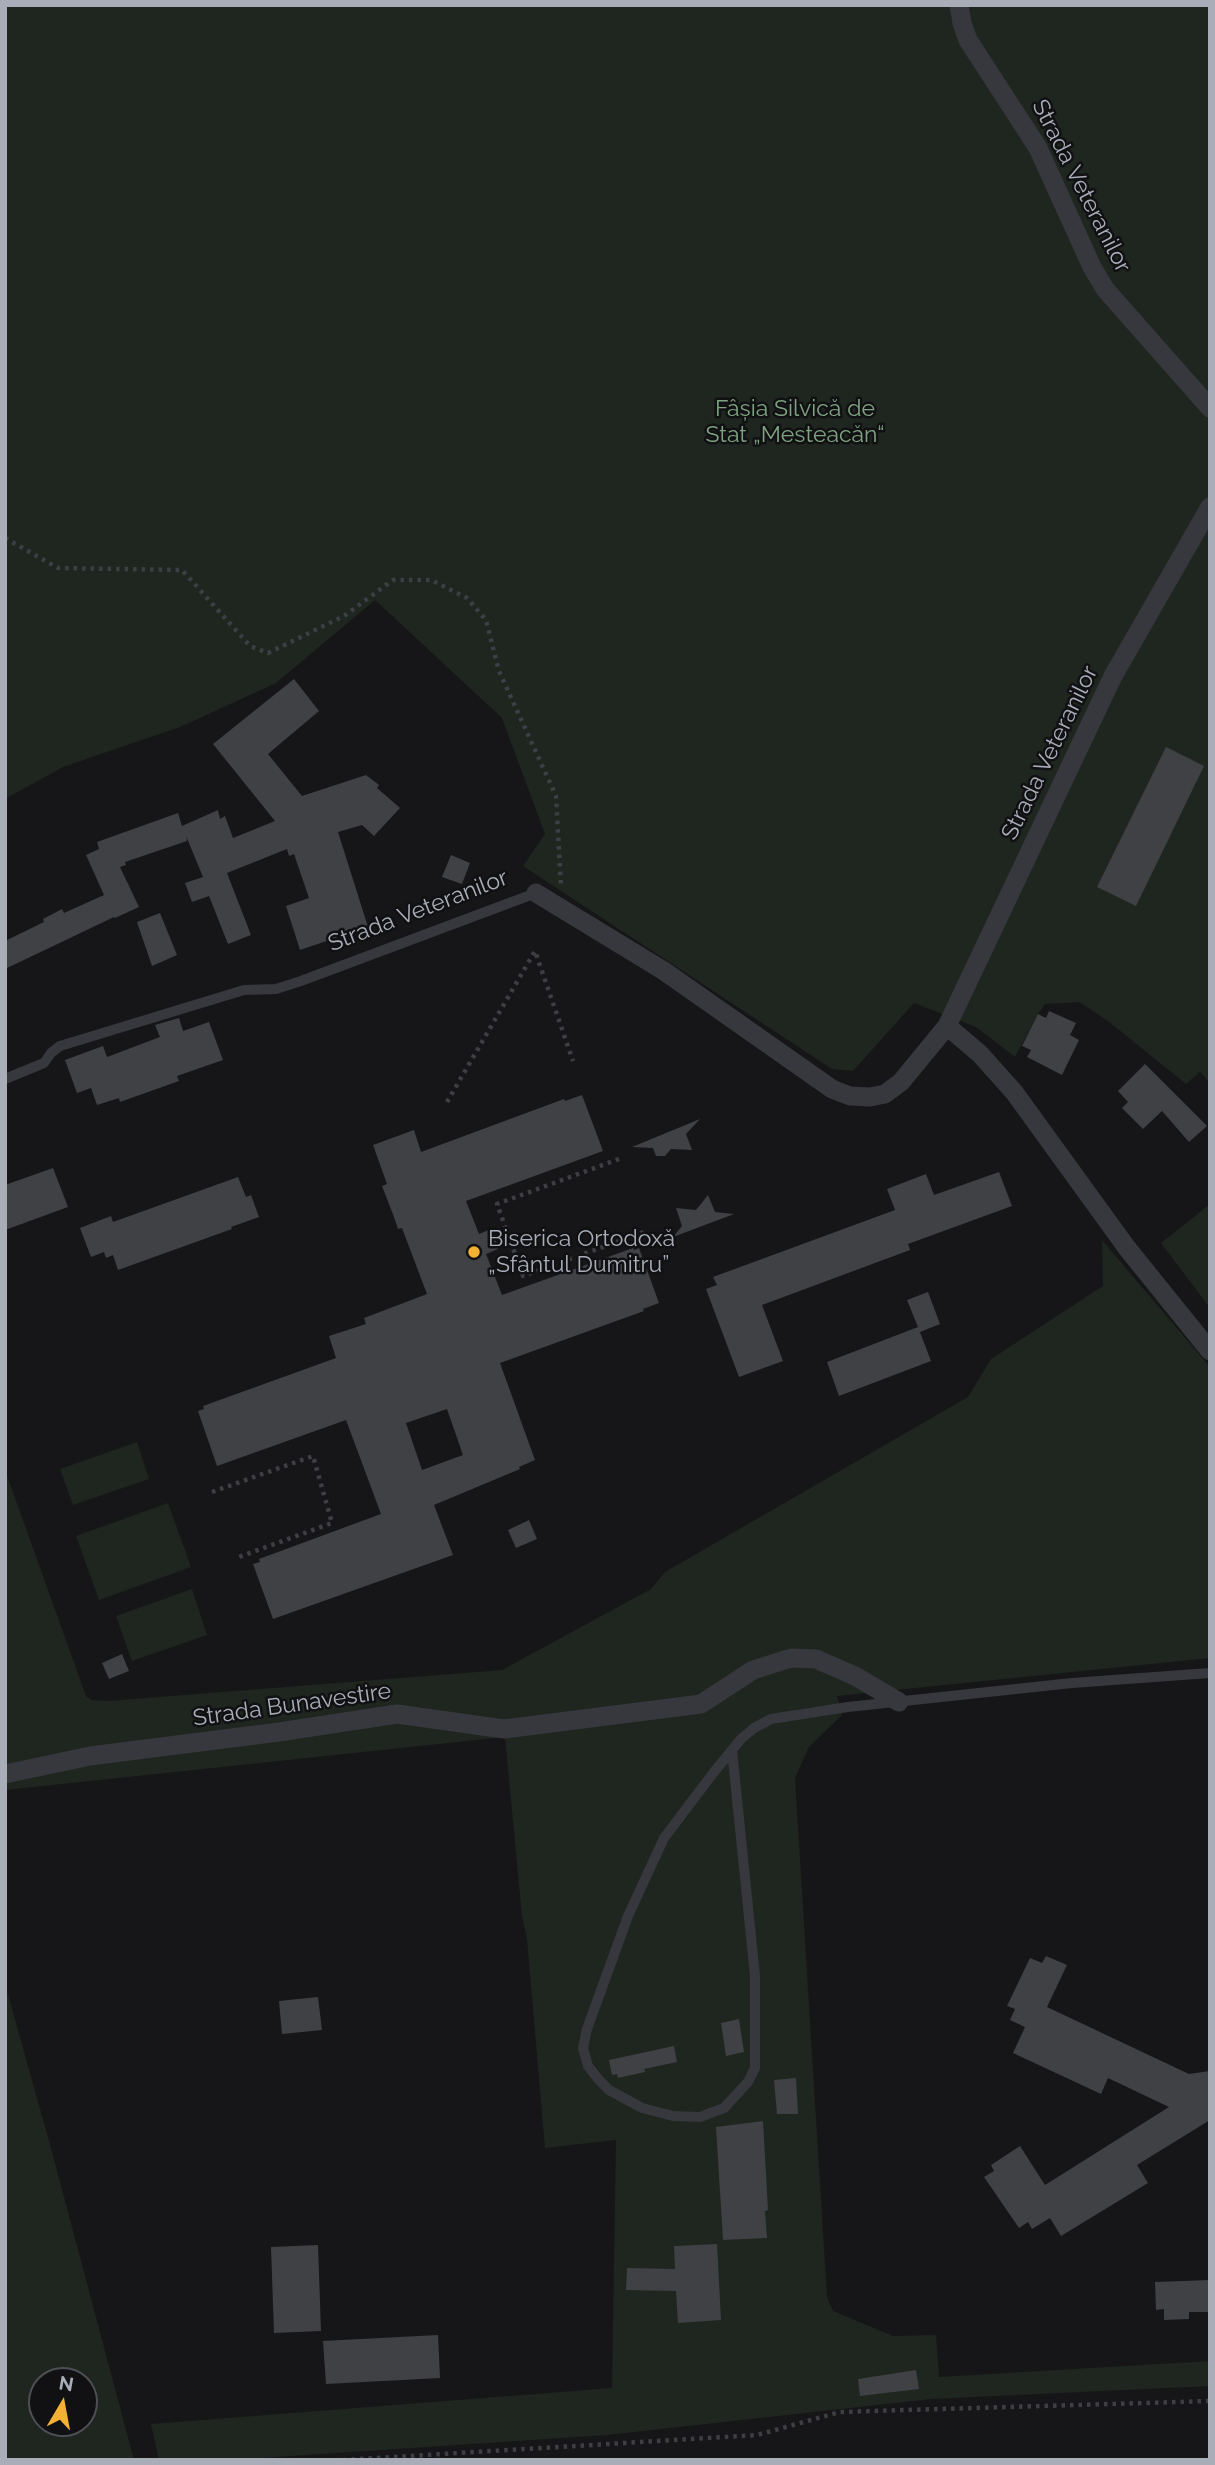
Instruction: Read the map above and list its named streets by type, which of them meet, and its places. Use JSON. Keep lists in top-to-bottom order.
{
  "streets": {
    "street": ["Strada Veteranilor", "Strada Bunavestire"]
  },
  "parks": ["Fâșia Silvică de Stat „Mesteacăn“"],
  "places": ["Biserica Ortodoxă „Sfântul Dumitru”"],
  "north": "top"
}
